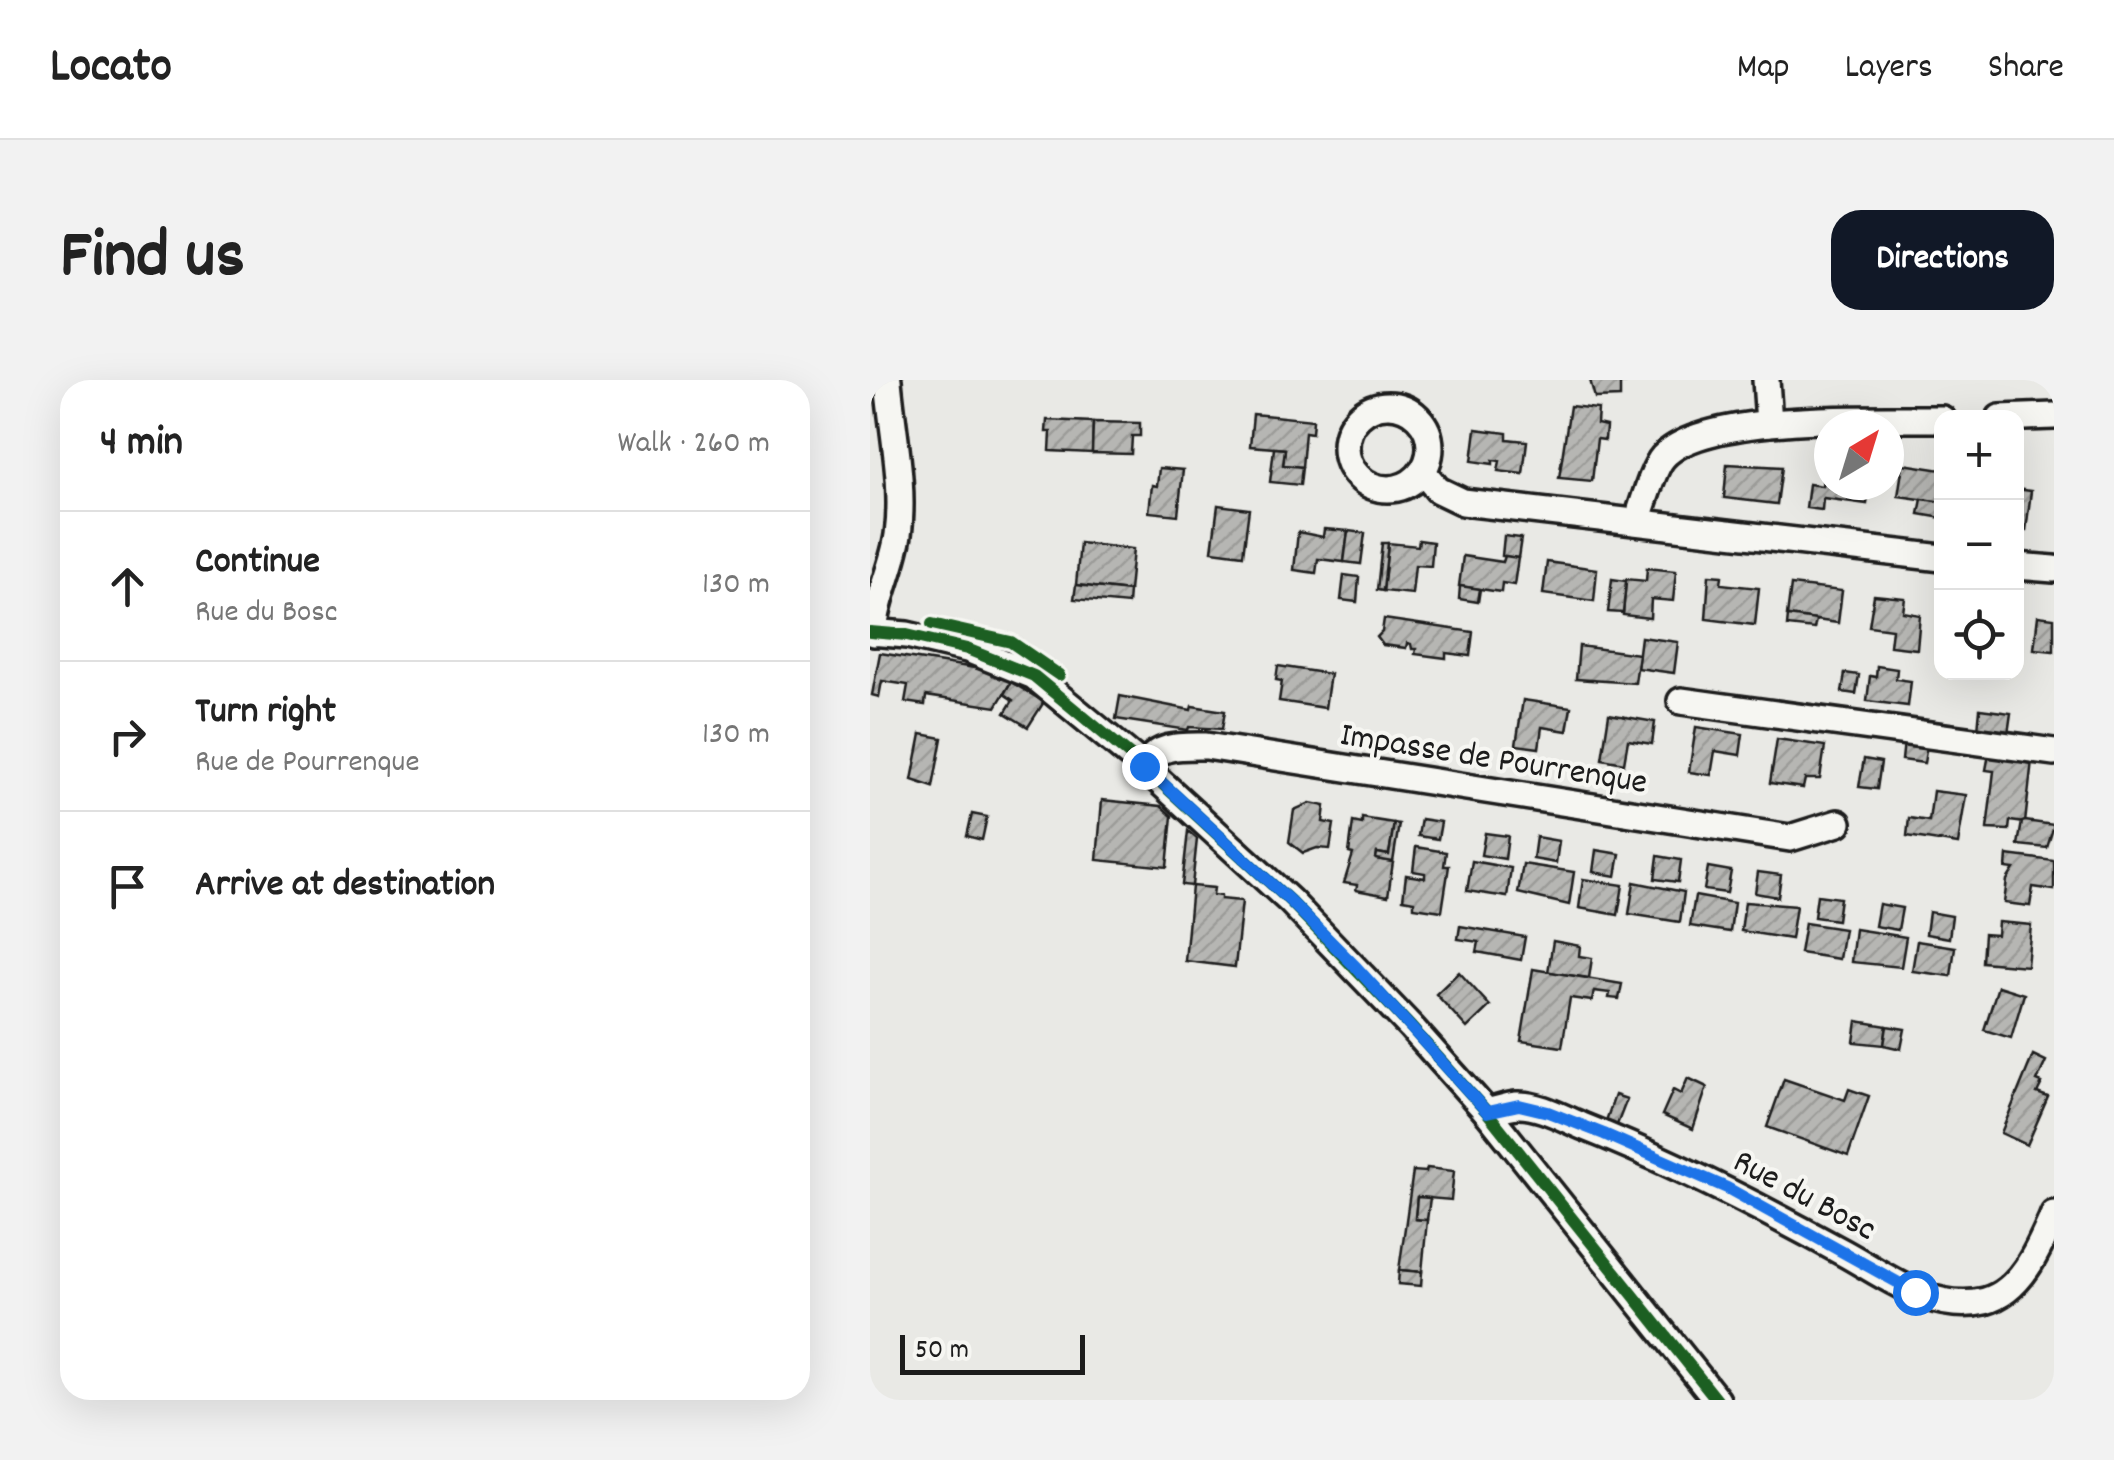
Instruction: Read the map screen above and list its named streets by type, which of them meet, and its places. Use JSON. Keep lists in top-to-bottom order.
{
  "streets": {
    "street": ["Impasse de Pourrenque", "Rue du Bosc"]
  },
  "scale_bar": "50 m",
  "north": "top right",
  "page": {
    "header": "Locato",
    "nav": ["Map", "Layers", "Share"],
    "title": "Find us",
    "buttons": "Directions",
    "heading": ["4 min", "Walk · 260 m"],
    "map_buttons": ["+", "−"],
    "list": [
      ["Continue", "Rue du Bosc", "130 m"],
      ["Turn right", "Rue de Pourrenque", "130 m"],
      "Arrive at destination"
    ],
    "scale": "50 m"
  }
}
